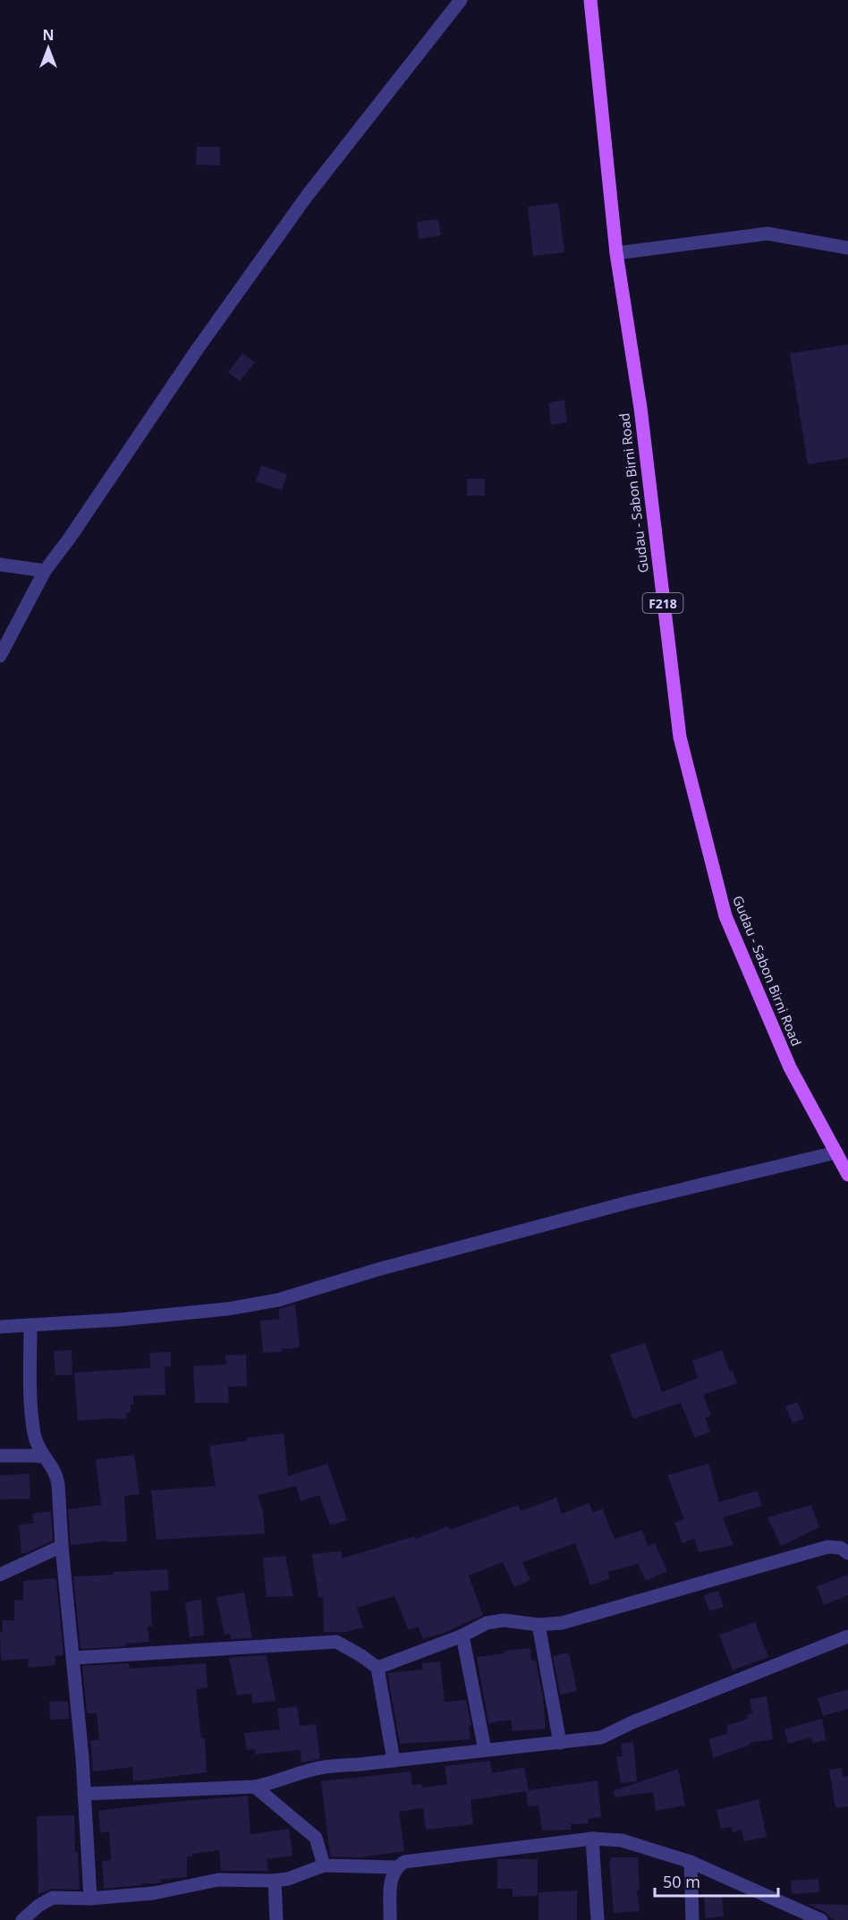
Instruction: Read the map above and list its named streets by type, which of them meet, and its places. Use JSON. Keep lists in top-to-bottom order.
{
  "streets": {
    "main road": ["Gudau - Sabon Birni Road", "F218"]
  },
  "scale_bar": "50 m",
  "north": "top"
}
